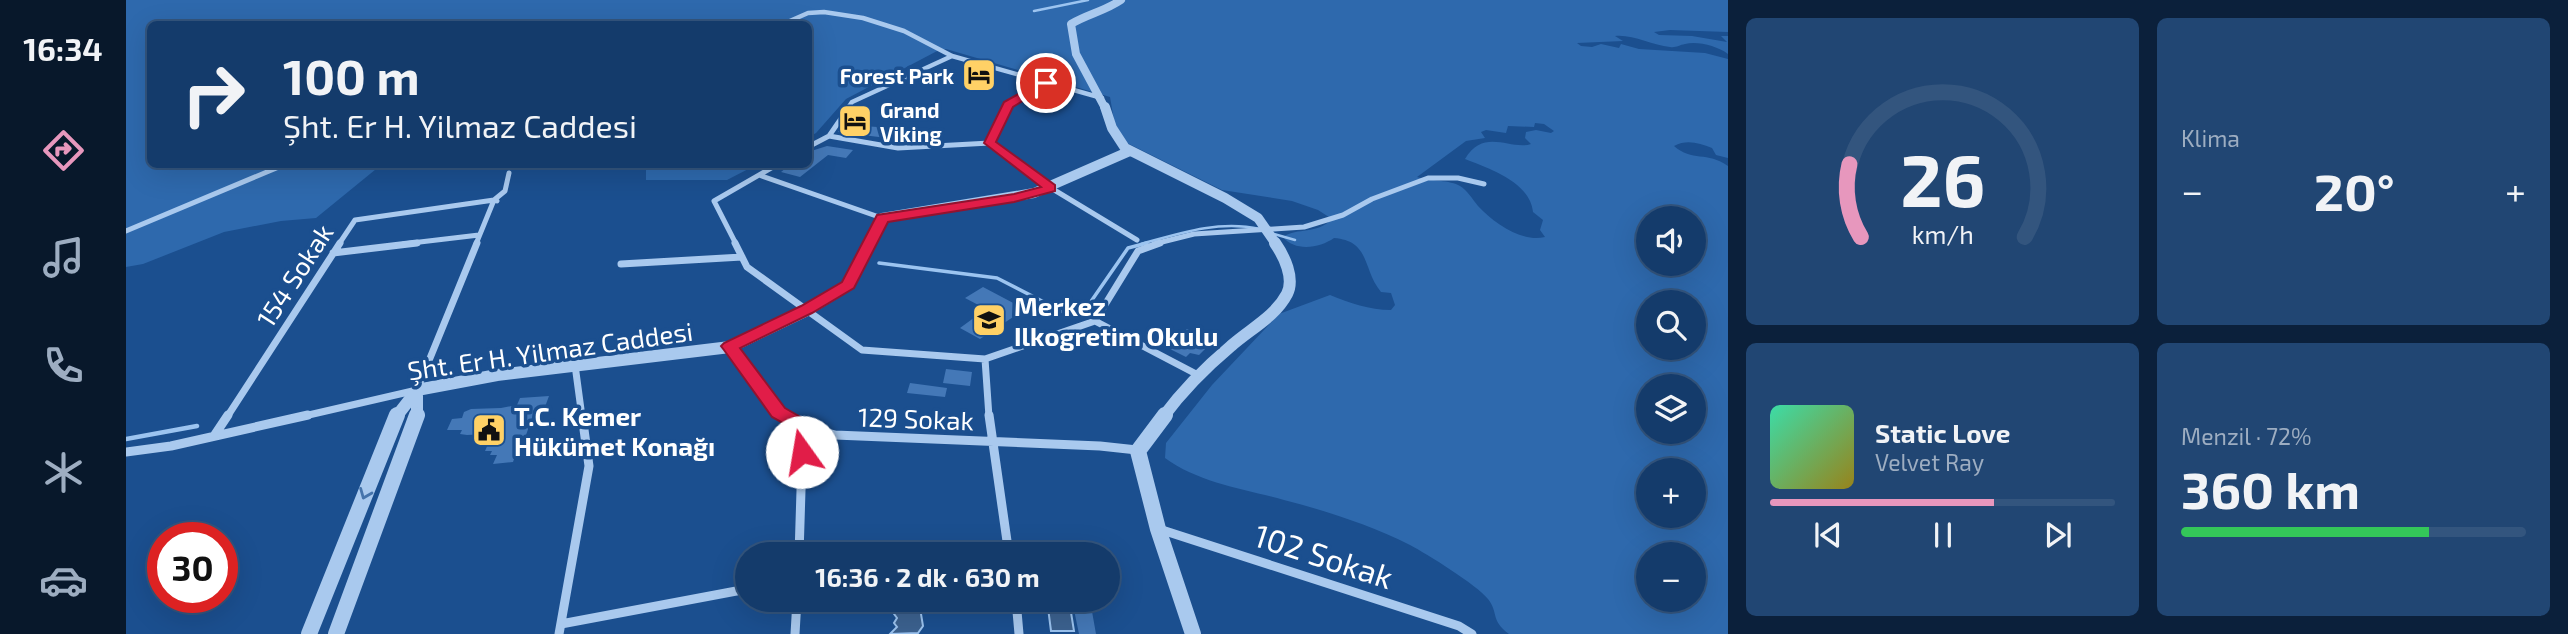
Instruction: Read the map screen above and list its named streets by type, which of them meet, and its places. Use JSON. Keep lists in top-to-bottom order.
{
  "streets": {
    "street": [
      "154 Sokak",
      "Şht. Er H. Yilmaz Caddesi",
      "129 Sokak",
      "102 Sokak"
    ]
  },
  "crossings": [
    ["154 Sokak", "Şht. Er H. Yilmaz Caddesi"],
    ["Şht. Er H. Yilmaz Caddesi", "129 Sokak"]
  ],
  "places": {
    "hotel": ["Forest Park", "Grand Viking"],
    "school or university": ["Merkez Ilkogretim Okulu"],
    "public building": ["T.C. Kemer Hükümet Konağı"]
  },
  "page": {
    "tabs": "16:34",
    "tile": [
      "Klima",
      ["Menzil · 72%", "360 km"]
    ],
    "turn": ["100 m", "Şht. Er H. Yilmaz Caddesi"],
    "heat": ["−", "20°", "+"],
    "map_buttons": ["+", "−"],
    "song": ["Static Love", "Velvet Ray"],
    "limit": "30",
    "trip": "16:36 · 2 dk · 630 m",
    "gauge": ["26", "km/h"]
  }
}
